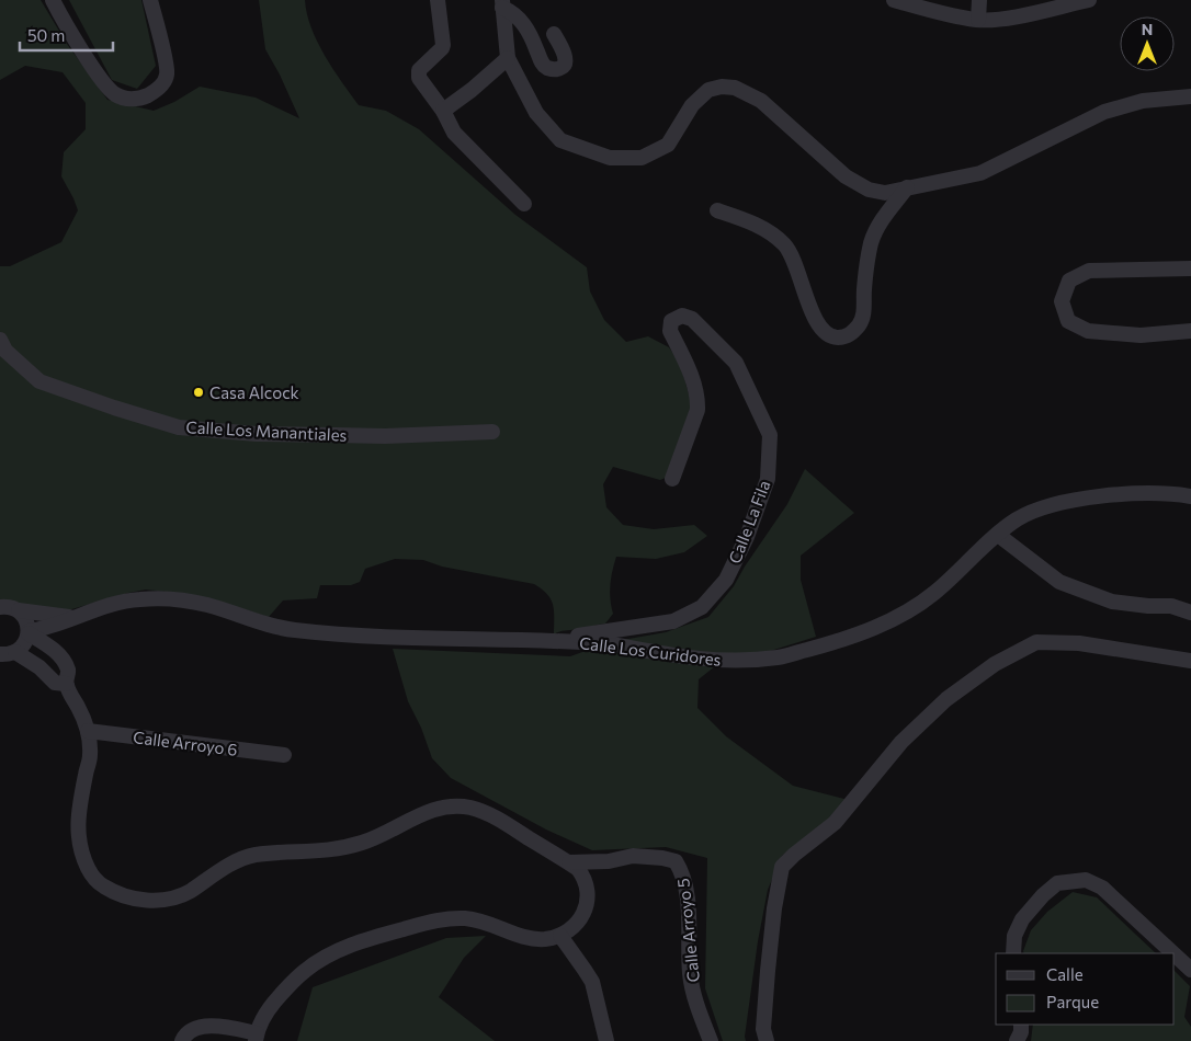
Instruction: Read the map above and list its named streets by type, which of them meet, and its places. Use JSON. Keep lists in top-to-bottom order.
{
  "streets": {
    "street": [
      "Calle Los Manantiales",
      "Calle La Fila",
      "Calle Los Curidores",
      "Calle Arroyo 6",
      "Calle Arroyo 5"
    ]
  },
  "crossings": [
    ["Calle La Fila", "Calle Los Curidores"]
  ],
  "places": ["Casa Alcock"],
  "legend": ["Calle", "Parque"],
  "scale_bar": "50 m",
  "north": "top"
}
